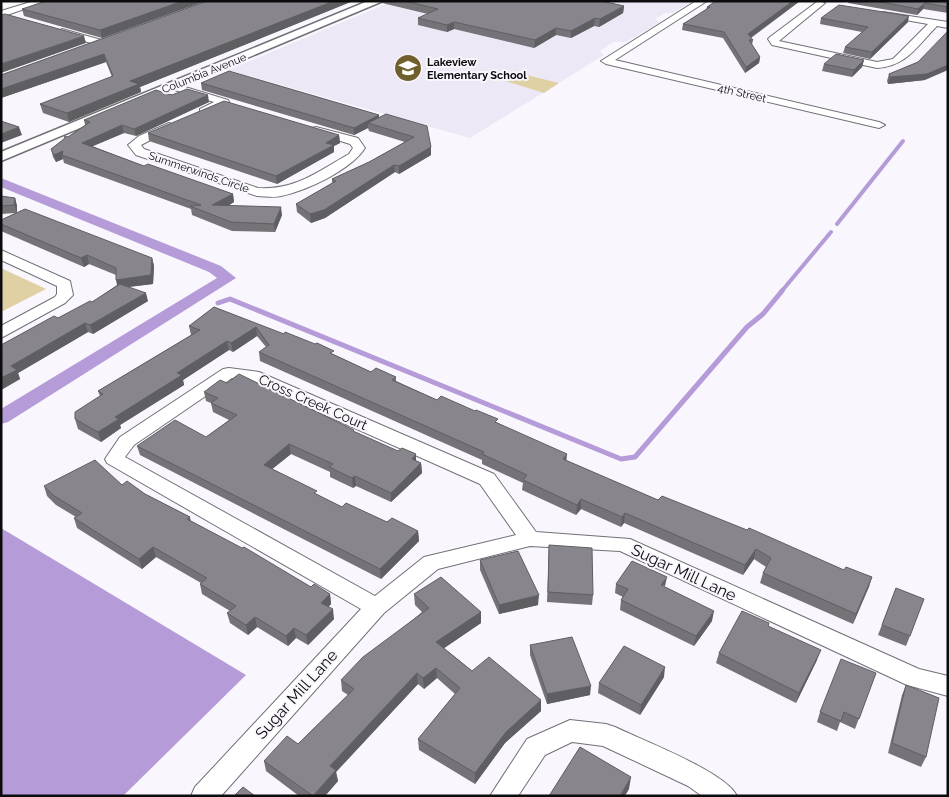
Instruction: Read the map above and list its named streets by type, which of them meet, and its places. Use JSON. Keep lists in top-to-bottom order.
{
  "streets": {
    "street": [
      "Columbia Avenue",
      "4th Street",
      "Summerwinds Circle",
      "Cross Creek Court",
      "Sugar Mill Lane"
    ]
  },
  "crossings": [
    ["Columbia Avenue", "Summerwinds Circle"],
    ["Cross Creek Court", "Sugar Mill Lane"]
  ],
  "places": {
    "school or university": ["Lakeview Elementary School"]
  }
}
